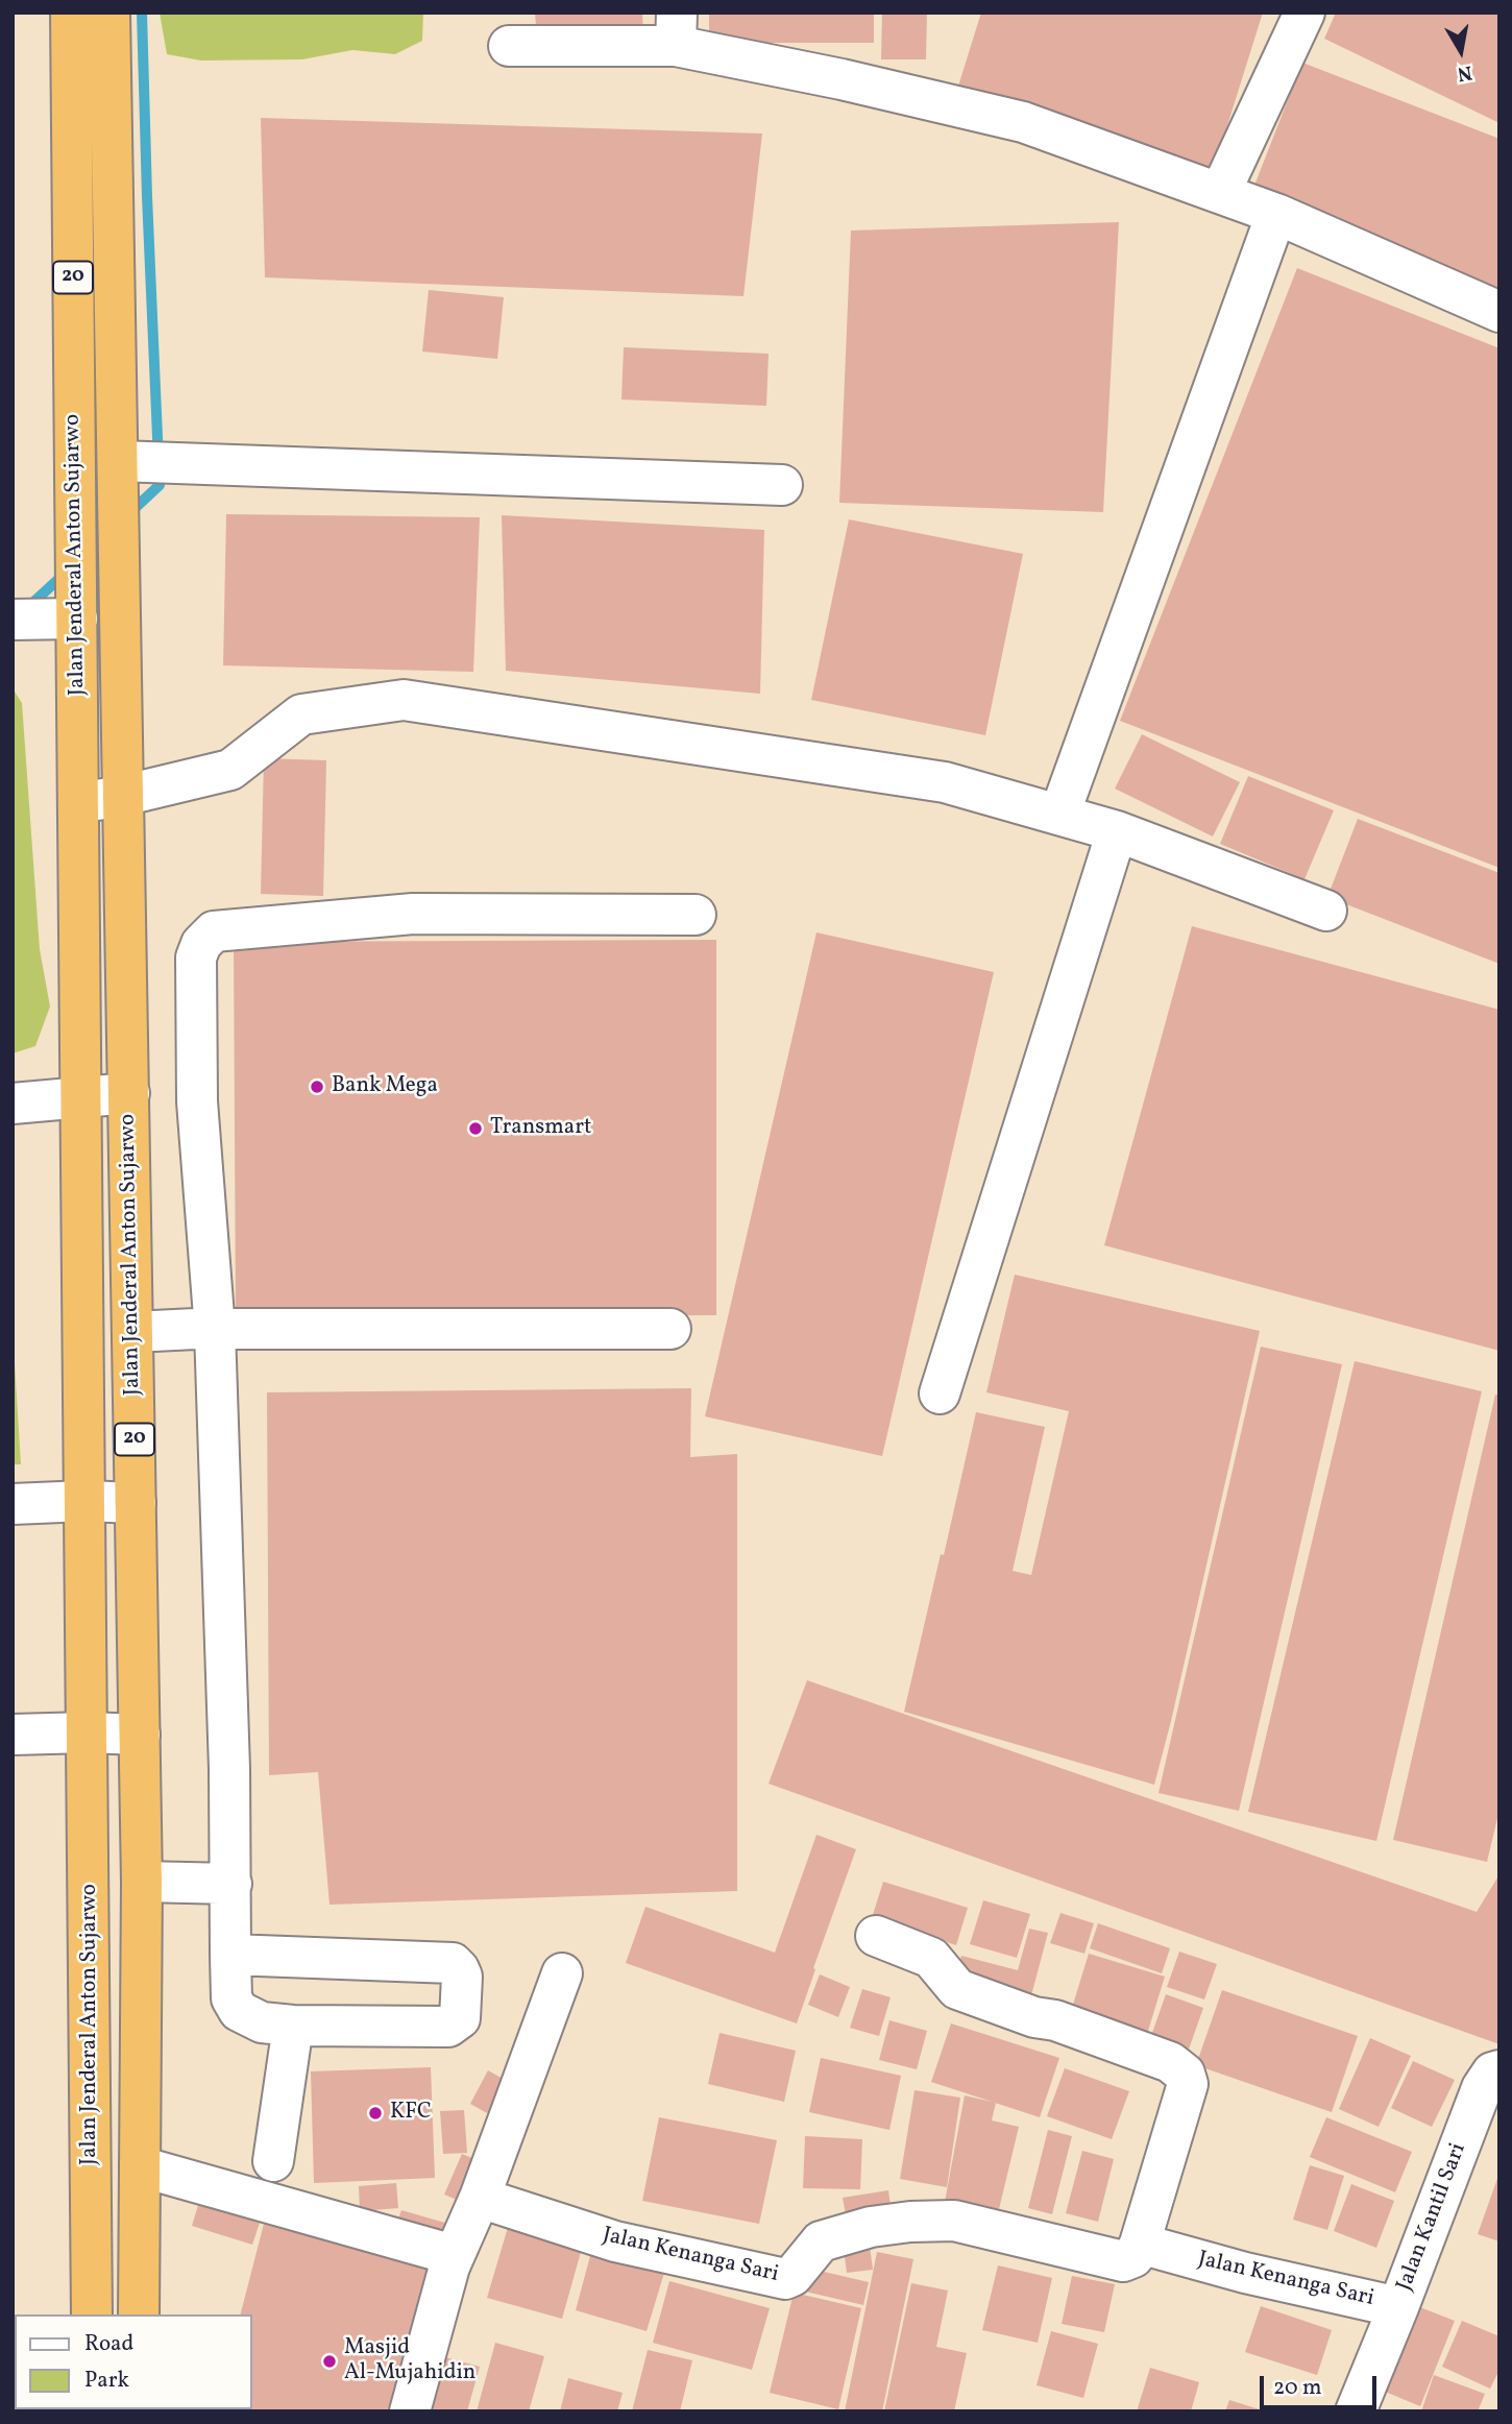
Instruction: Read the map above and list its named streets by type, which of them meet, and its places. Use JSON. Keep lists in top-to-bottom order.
{
  "streets": {
    "highway": ["20", "Jalan Jenderal Anton Sujarwo"],
    "street": ["Jalan Kantil Sari", "Jalan Kenanga Sari"]
  },
  "crossings": [
    ["Jalan Kantil Sari", "Jalan Kenanga Sari"]
  ],
  "places": [
    "Bank Mega",
    "Transmart",
    "KFC",
    "Masjid Al-Mujahidin"
  ],
  "legend": ["Road", "Park"],
  "scale_bar": "20 m",
  "north": "bottom"
}
